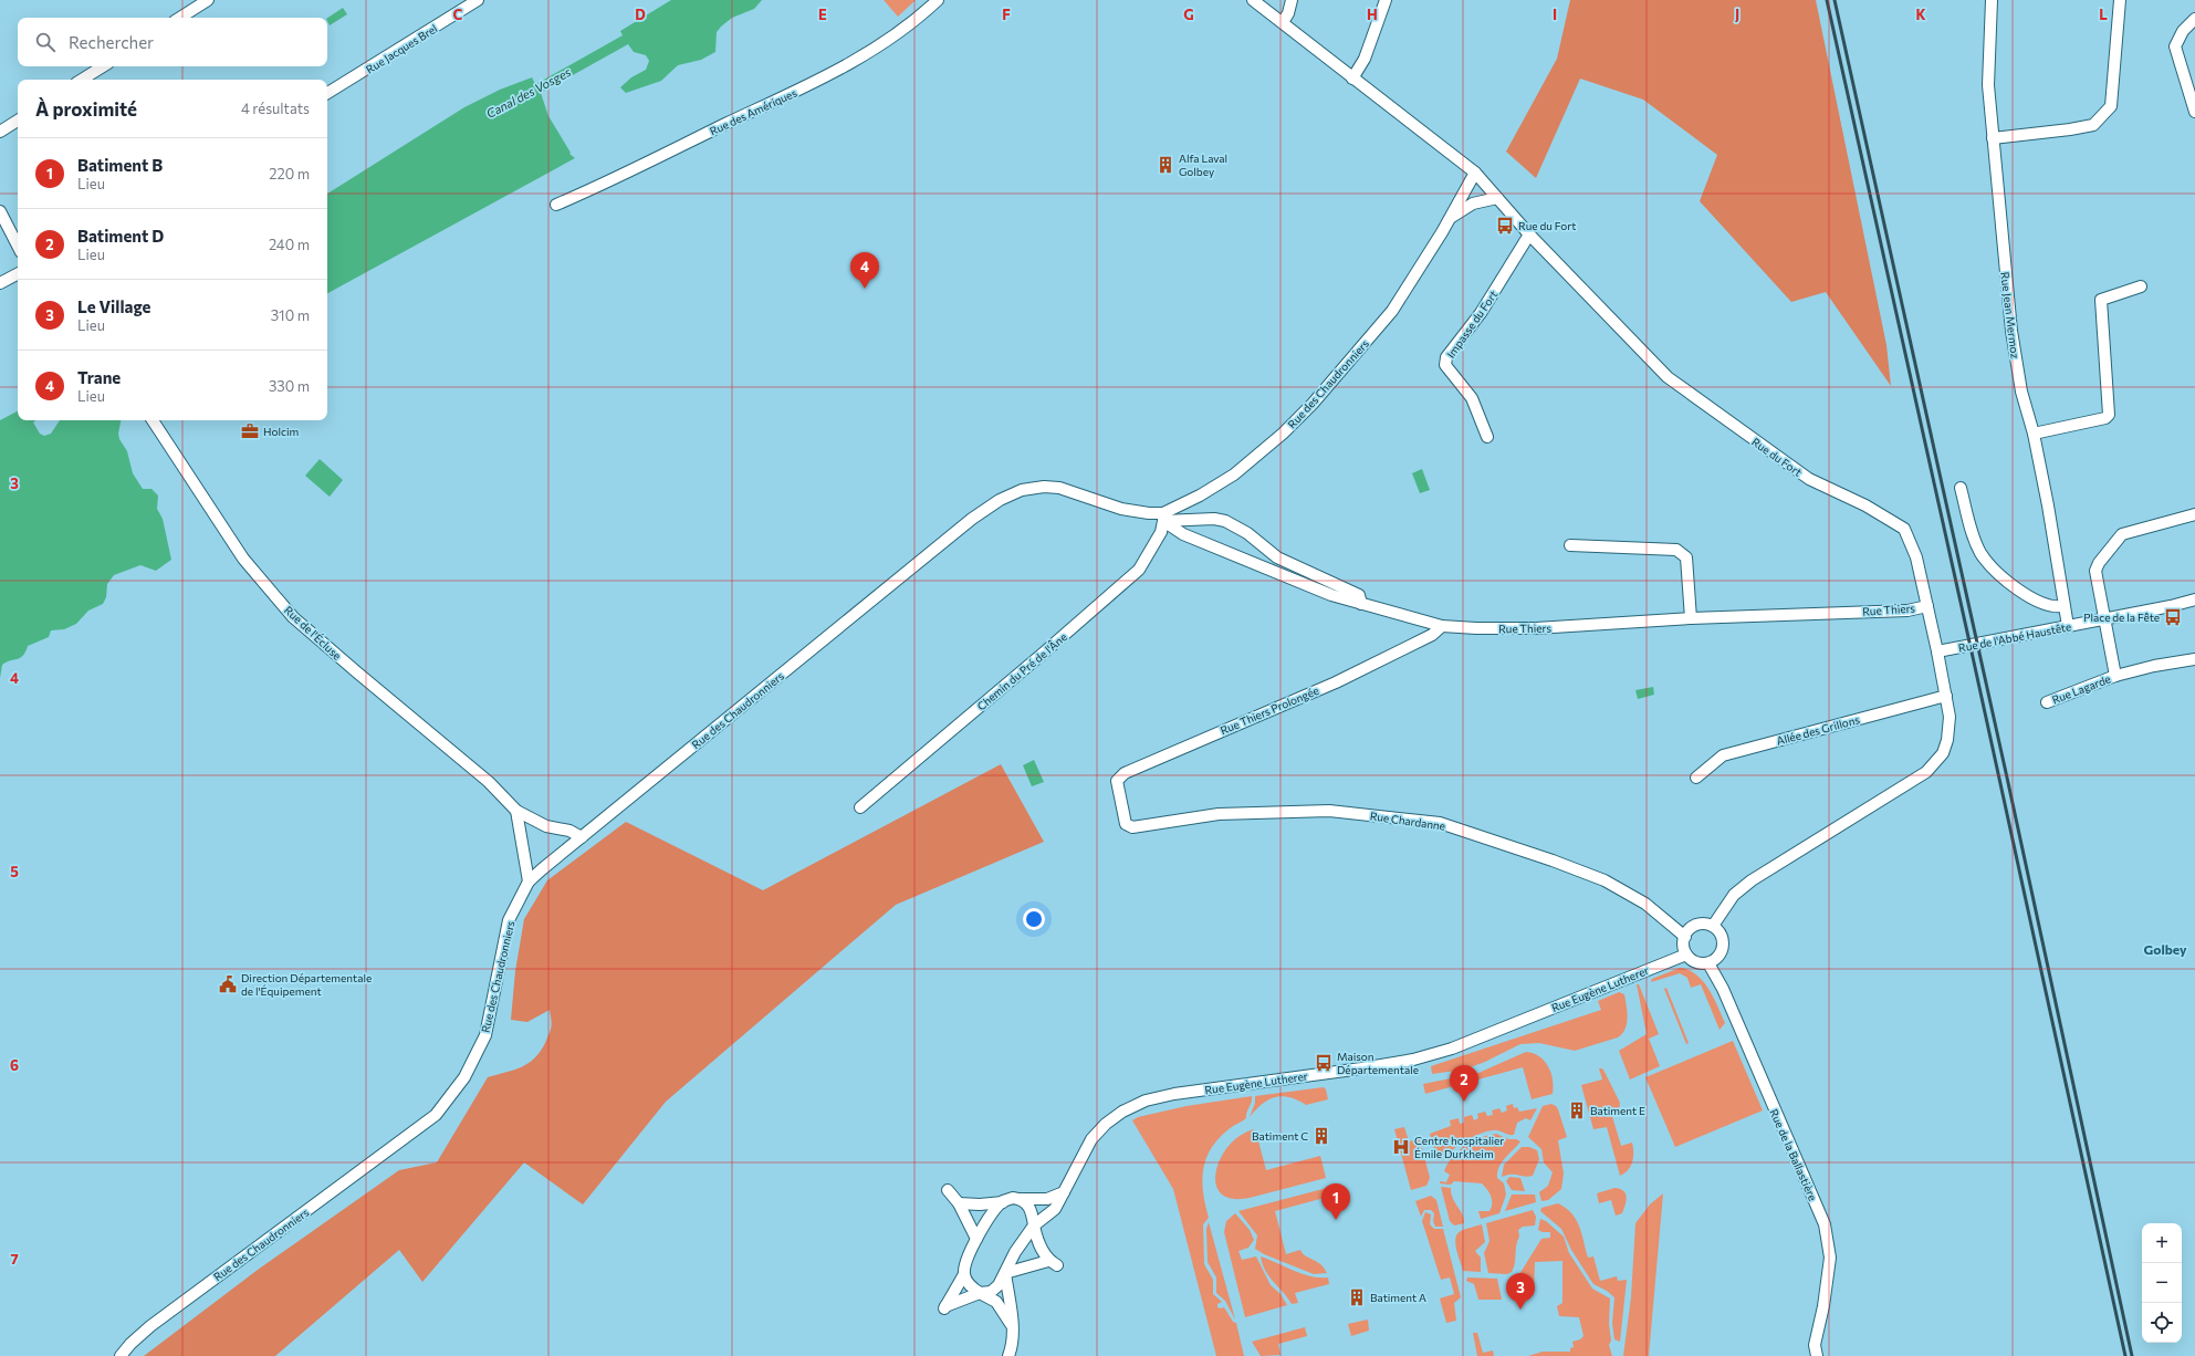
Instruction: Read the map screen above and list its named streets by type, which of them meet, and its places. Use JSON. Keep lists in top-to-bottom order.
{
  "streets": {
    "street": [
      "Rue Jacques Brel",
      "Rue des Amériques",
      "Rue Jean Mermoz",
      "Impasse du Fort",
      "Rue des Chaudronniers",
      "Rue du Fort",
      "Rue Thiers",
      "Rue de l'Écluse",
      "Rue de l'Abbé Haustête",
      "Chemin du Pré de l'Âne",
      "Rue Lagarde",
      "Rue Thiers Prolongée",
      "Allée des Grillons",
      "Rue Chardanne",
      "Rue Eugène Lutherer",
      "Rue de la Ballastière"
    ]
  },
  "crossings": [
    ["Rue Jean Mermoz", "Rue de l'Abbé Haustête"],
    ["Impasse du Fort", "Rue du Fort"],
    ["Rue des Chaudronniers", "Rue du Fort"],
    ["Rue des Chaudronniers", "Rue Thiers"],
    ["Rue des Chaudronniers", "Rue de l'Écluse"],
    ["Rue des Chaudronniers", "Chemin du Pré de l'Âne"],
    ["Rue du Fort", "Rue Thiers"],
    ["Rue du Fort", "Rue de l'Abbé Haustête"],
    ["Rue Thiers", "Chemin du Pré de l'Âne"],
    ["Rue Thiers", "Rue Thiers Prolongée"],
    ["Rue de l'Abbé Haustête", "Rue Lagarde"],
    ["Rue Thiers Prolongée", "Rue Chardanne"],
    ["Rue Chardanne", "Rue Eugène Lutherer"],
    ["Rue Chardanne", "Rue de la Ballastière"],
    ["Rue Eugène Lutherer", "Rue de la Ballastière"]
  ],
  "districts": ["Golbey"],
  "water": ["Canal des Vosges"],
  "places": {
    "building": [
      "Alfa Laval Golbey",
      "Batiment E",
      "Batiment C",
      "Batiment A"
    ],
    "bus stop": ["Rue du Fort", "Place de la Fête", "Maison Départementale"],
    "office": ["Holcim"],
    "public building": ["Direction Départementale de l'Équipement"],
    "hospital": ["Centre hospitalier Émile Durkheim"]
  },
  "page": {
    "search": "Rechercher",
    "heading": ["À proximité", "4 résultats"],
    "list": [
      {
        "mark": "1",
        "name": "Batiment B",
        "note": "Lieu",
        "value": "220 m"
      },
      {
        "mark": "2",
        "name": "Batiment D",
        "note": "Lieu",
        "value": "240 m"
      },
      {
        "mark": "3",
        "name": "Le Village",
        "note": "Lieu",
        "value": "310 m"
      },
      {
        "mark": "4",
        "name": "Trane",
        "note": "Lieu",
        "value": "330 m"
      }
    ],
    "pins": [
      "4",
      "2",
      "1",
      "3"
    ],
    "map_buttons": ["+", "−"]
  },
  "grid": {
    "columns": [
      "C",
      "D",
      "E",
      "F",
      "G",
      "H",
      "I",
      "J",
      "K",
      "L"
    ],
    "rows": [
      "3",
      "4",
      "5",
      "6",
      "7"
    ]
  }
}
